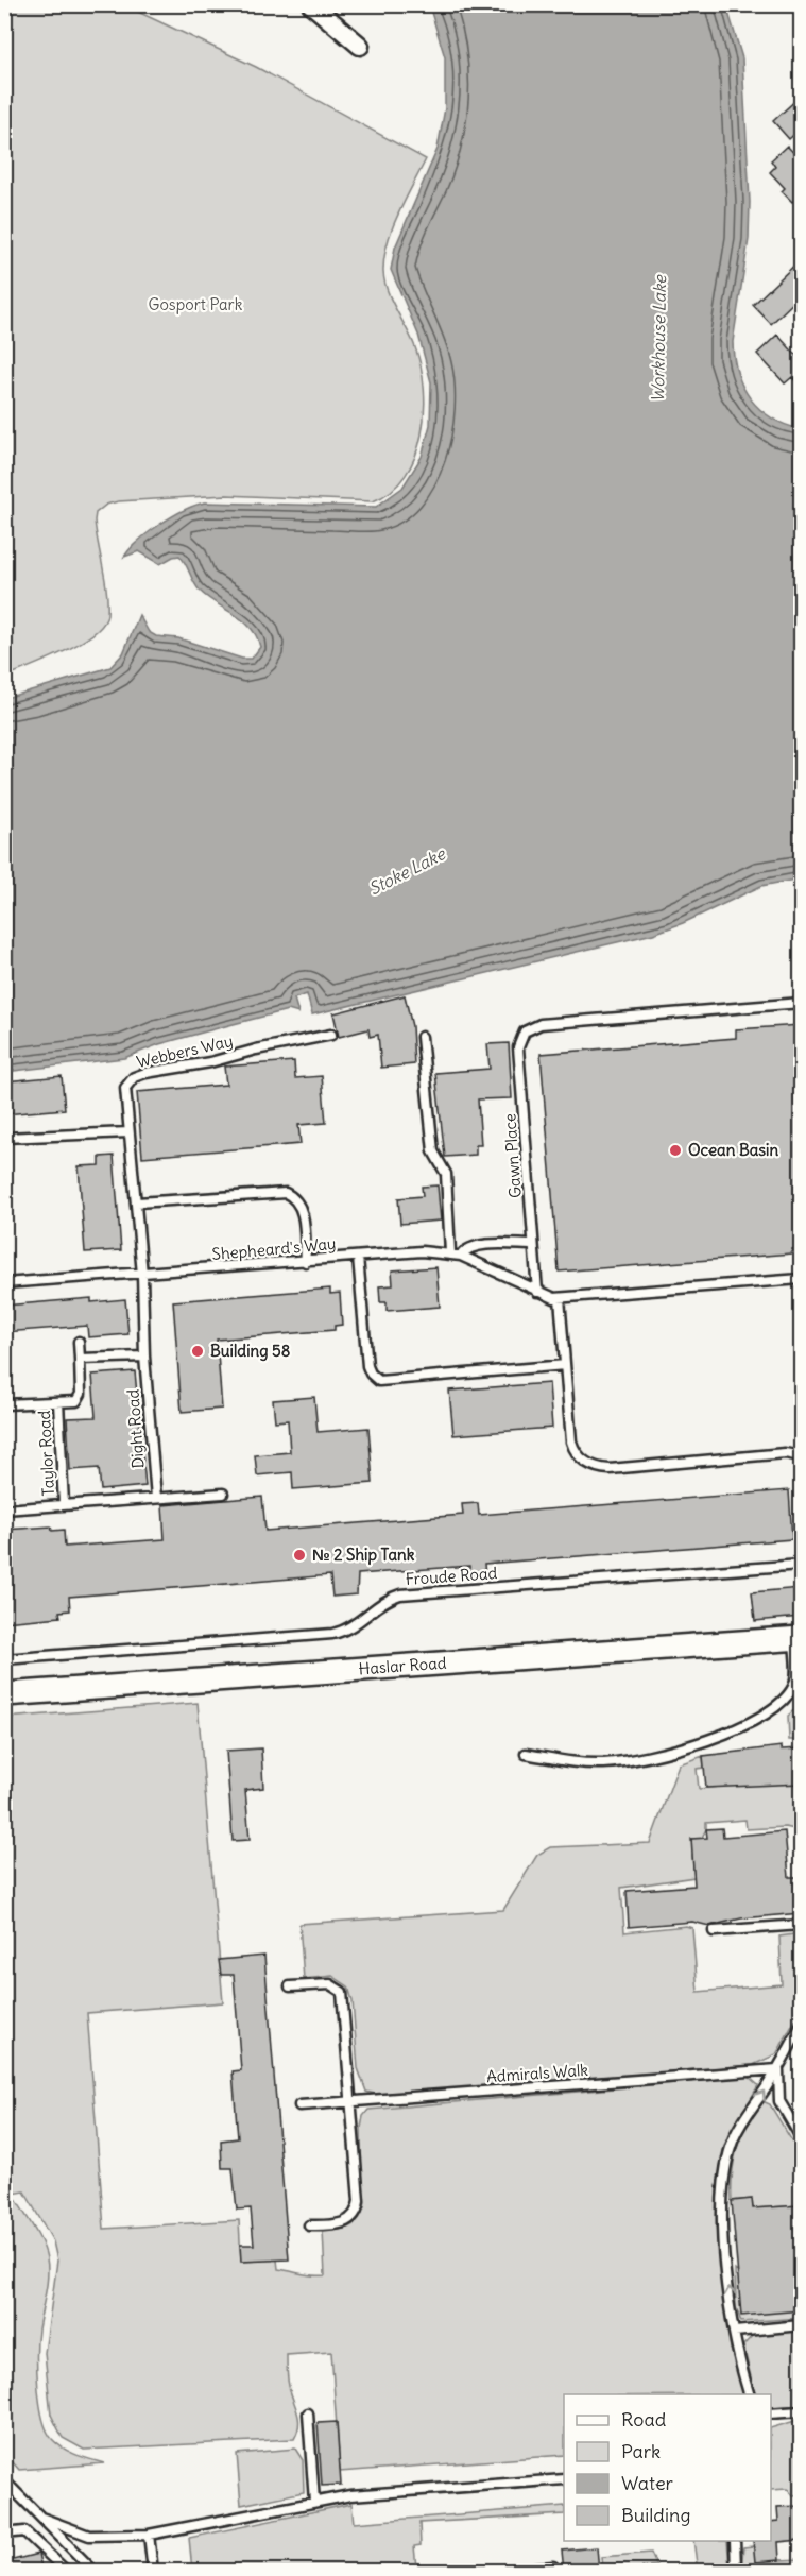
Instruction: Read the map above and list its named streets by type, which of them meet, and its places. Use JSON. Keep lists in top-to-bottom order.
{
  "streets": {
    "street": ["Haslar Road"],
    "lane": [
      "Webbers Way",
      "Gawn Place",
      "Shepheard's Way",
      "Dight Road",
      "Taylor Road",
      "Froude Road",
      "Admirals Walk"
    ]
  },
  "crossings": [
    ["Webbers Way", "Shepheard's Way"],
    ["Webbers Way", "Dight Road"],
    ["Gawn Place", "Shepheard's Way"],
    ["Shepheard's Way", "Dight Road"],
    ["Dight Road", "Taylor Road"]
  ],
  "water": ["Workhouse Lake", "Stoke Lake"],
  "parks": ["Gosport Park"],
  "places": ["Ocean Basin", "Building 58", "№ 2 Ship Tank"],
  "legend": [
    "Road",
    "Park",
    "Water",
    "Building"
  ]
}
